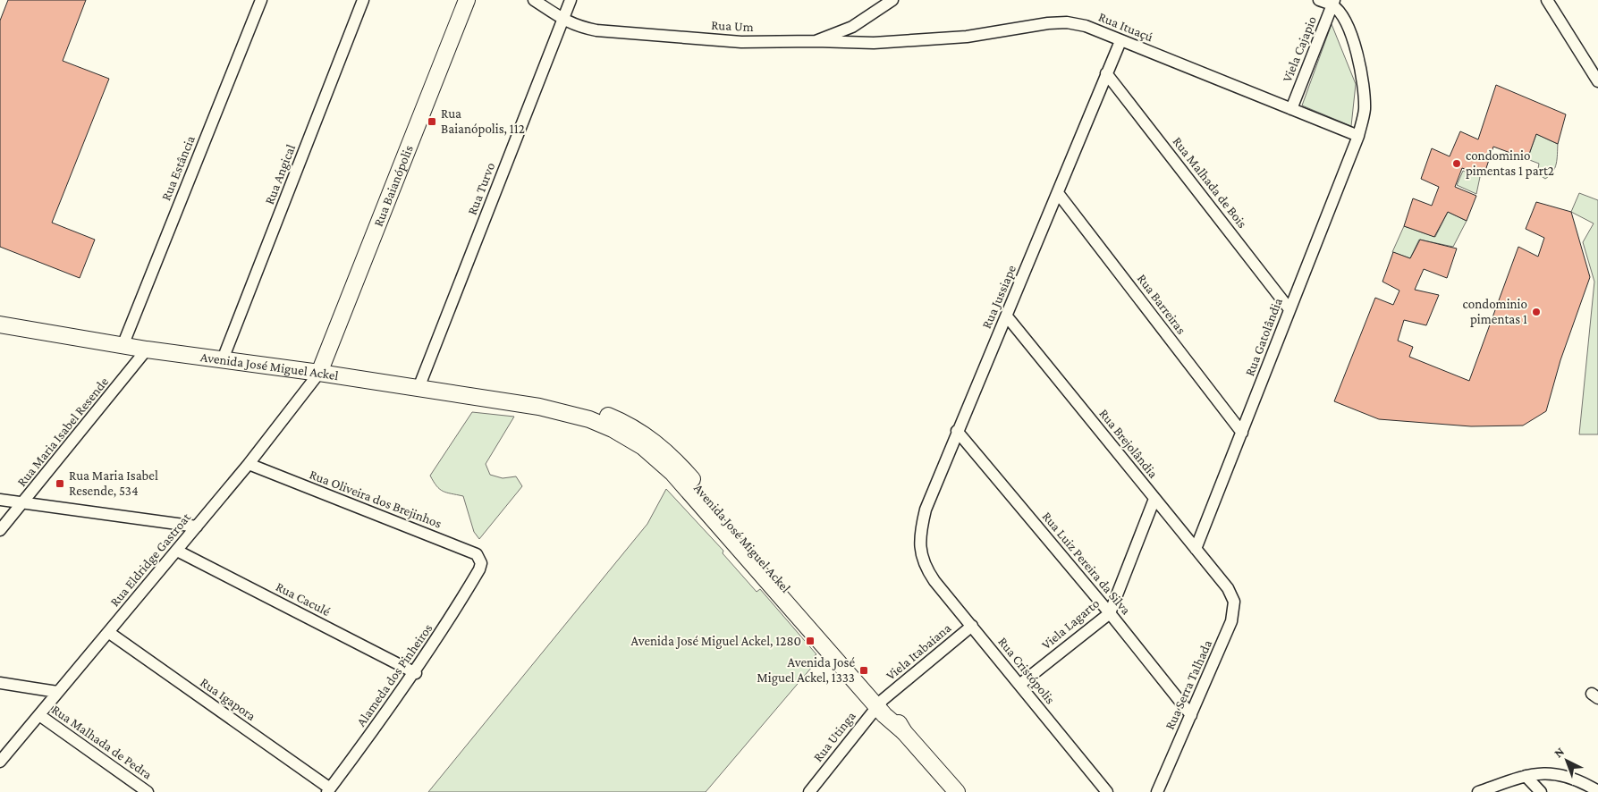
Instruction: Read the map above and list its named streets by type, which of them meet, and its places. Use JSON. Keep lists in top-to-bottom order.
{
  "streets": {
    "street": [
      "Rua Um",
      "Rua Ituaçú",
      "Viela Cajapio",
      "Rua Estância",
      "Rua Angical",
      "Rua Malhada de Bois",
      "Rua Baianópolis",
      "Rua Turvo",
      "Rua Jussiape",
      "Rua Barreiras",
      "Rua Gatolândia",
      "Avenida José Miguel Ackel",
      "Rua Maria Isabel Resende",
      "Rua Brejolândia",
      "Rua Oliveira dos Brejinhos",
      "Rua Eldridge Gastroat",
      "Rua Luiz Pereira da Silva",
      "Rua Caculé",
      "Viela Lagarto",
      "Viela Itabaiana",
      "Rua Cristópolis",
      "Alameda dos Pinheiros",
      "Rua Serra Talhada",
      "Rua Igapora",
      "Rua Utinga",
      "Rua Malhada de Pedra"
    ]
  },
  "crossings": [
    ["Rua Um", "Rua Ituaçú"],
    ["Rua Um", "Rua Turvo"],
    ["Rua Ituaçú", "Viela Cajapio"],
    ["Rua Ituaçú", "Rua Jussiape"],
    ["Rua Ituaçú", "Rua Gatolândia"],
    ["Viela Cajapio", "Rua Gatolândia"],
    ["Rua Estância", "Avenida José Miguel Ackel"],
    ["Rua Angical", "Avenida José Miguel Ackel"],
    ["Rua Malhada de Bois", "Rua Jussiape"],
    ["Rua Malhada de Bois", "Rua Gatolândia"],
    ["Rua Baianópolis", "Avenida José Miguel Ackel"],
    ["Rua Baianópolis", "Rua Eldridge Gastroat"],
    ["Rua Turvo", "Avenida José Miguel Ackel"],
    ["Rua Jussiape", "Rua Barreiras"],
    ["Rua Jussiape", "Rua Brejolândia"],
    ["Rua Jussiape", "Rua Luiz Pereira da Silva"],
    ["Rua Jussiape", "Rua Cristópolis"],
    ["Rua Barreiras", "Rua Gatolândia"],
    ["Rua Gatolândia", "Rua Brejolândia"],
    ["Avenida José Miguel Ackel", "Rua Maria Isabel Resende"],
    ["Avenida José Miguel Ackel", "Rua Eldridge Gastroat"],
    ["Avenida José Miguel Ackel", "Viela Itabaiana"],
    ["Avenida José Miguel Ackel", "Rua Utinga"],
    ["Rua Brejolândia", "Viela Lagarto"],
    ["Rua Brejolândia", "Rua Serra Talhada"],
    ["Rua Oliveira dos Brejinhos", "Rua Eldridge Gastroat"],
    ["Rua Oliveira dos Brejinhos", "Alameda dos Pinheiros"],
    ["Rua Eldridge Gastroat", "Rua Caculé"],
    ["Rua Eldridge Gastroat", "Rua Igapora"],
    ["Rua Eldridge Gastroat", "Rua Malhada de Pedra"],
    ["Rua Luiz Pereira da Silva", "Viela Lagarto"],
    ["Rua Luiz Pereira da Silva", "Rua Serra Talhada"],
    ["Rua Caculé", "Alameda dos Pinheiros"],
    ["Viela Lagarto", "Rua Cristópolis"],
    ["Viela Itabaiana", "Rua Cristópolis"],
    ["Viela Itabaiana", "Rua Utinga"],
    ["Alameda dos Pinheiros", "Rua Igapora"]
  ],
  "places": {
    "transit": [
      "Rua Baianópolis, 112",
      "Rua Maria Isabel Resende, 534",
      "Avenida José Miguel Ackel, 1280",
      "Avenida José Miguel Ackel, 1333"
    ],
    "other": ["condominio pimentas 1 part2", "condominio pimentas 1"]
  },
  "north": "top left"
}
